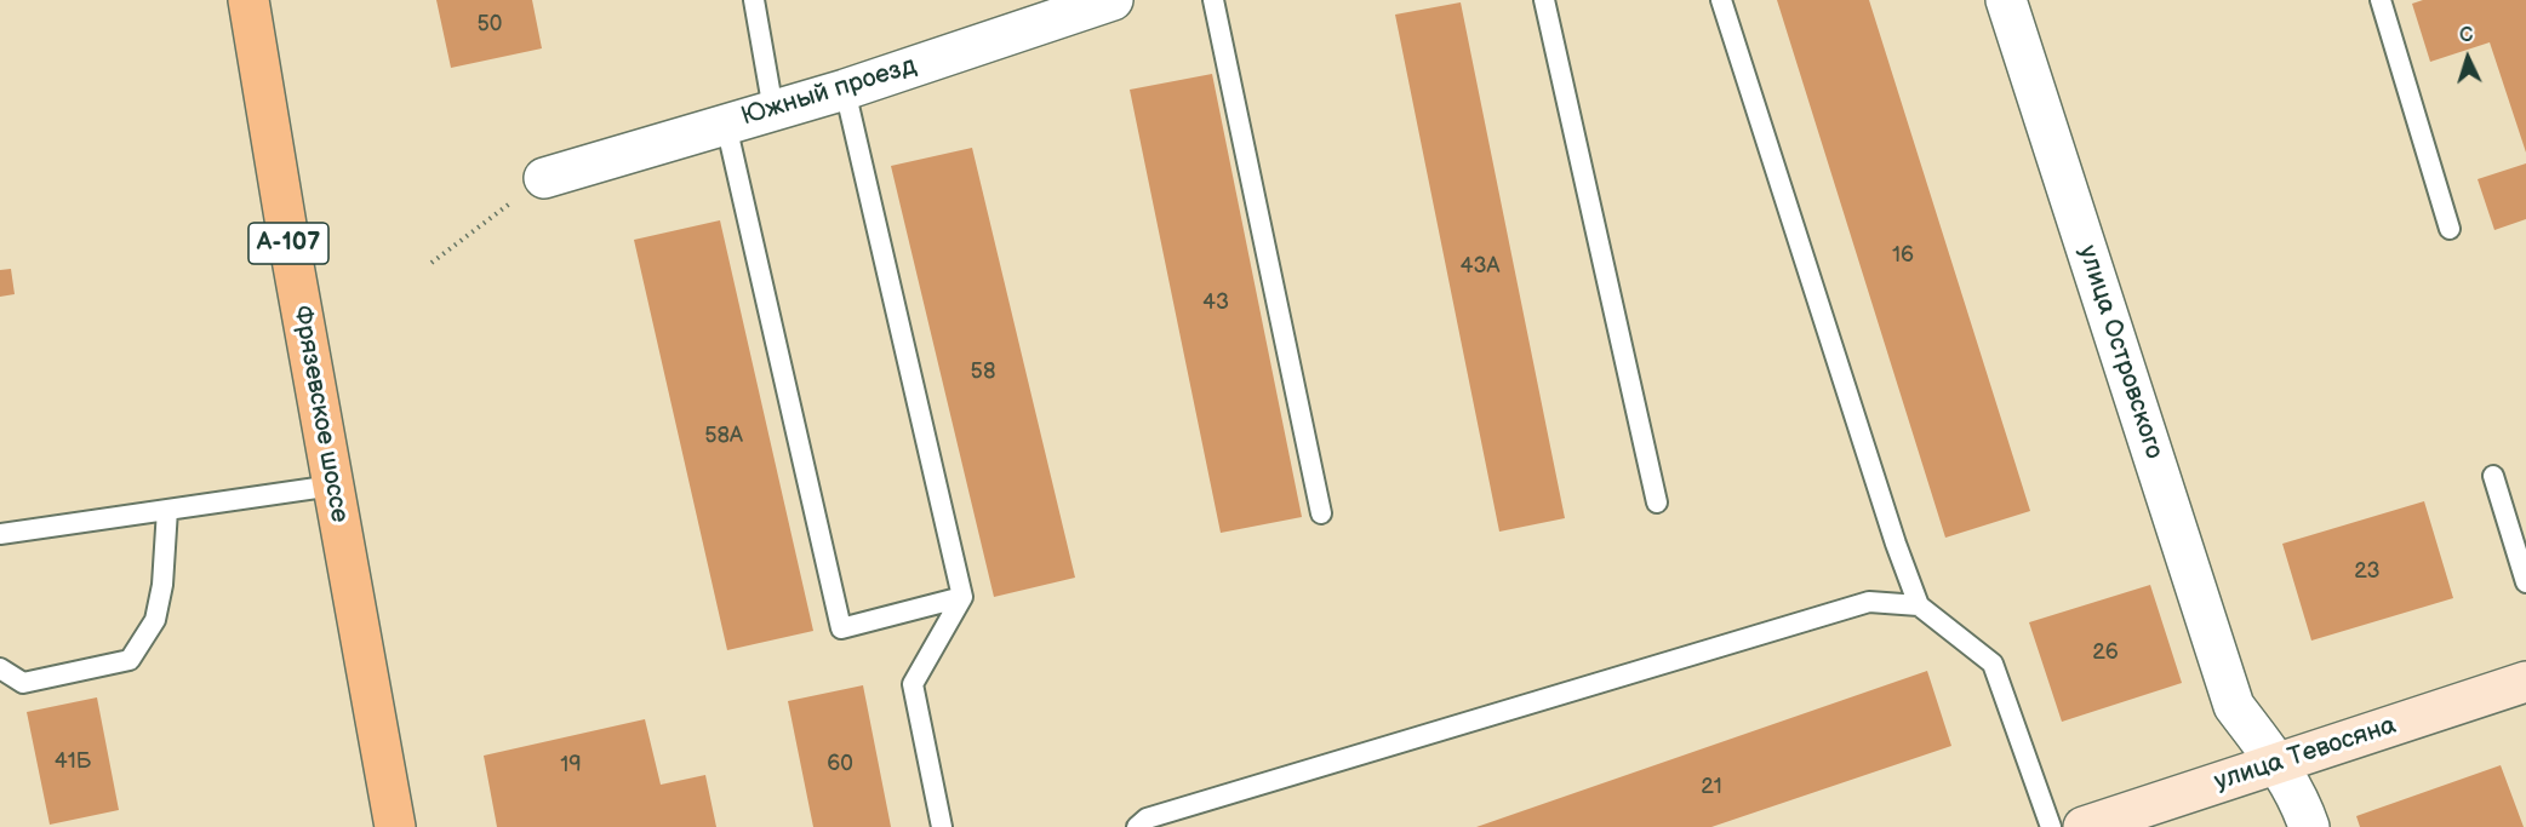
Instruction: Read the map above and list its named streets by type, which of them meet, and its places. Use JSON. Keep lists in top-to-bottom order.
{
  "streets": {
    "highway": ["А-107", "Фрязевское шоссе"],
    "main road": ["улица Тевосяна"],
    "street": ["Южный проезд", "улица Островского"]
  },
  "crossings": [
    ["улица Островского", "улица Тевосяна"]
  ],
  "house_numbers": [
    "50",
    "16",
    "43А",
    "43",
    "58",
    "58А",
    "23",
    "26",
    "41Б",
    "60",
    "19",
    "21"
  ],
  "north": "top"
}
